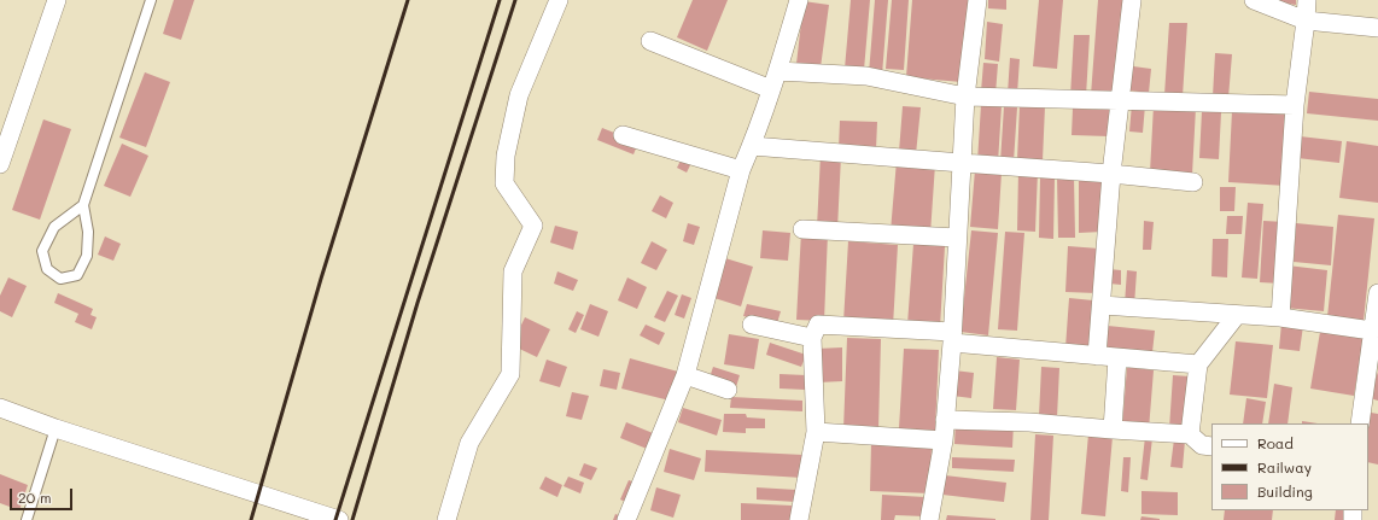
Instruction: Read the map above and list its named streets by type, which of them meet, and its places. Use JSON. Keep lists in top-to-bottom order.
{
  "legend": ["Road", "Railway", "Building"],
  "scale_bar": "20 m"
}
